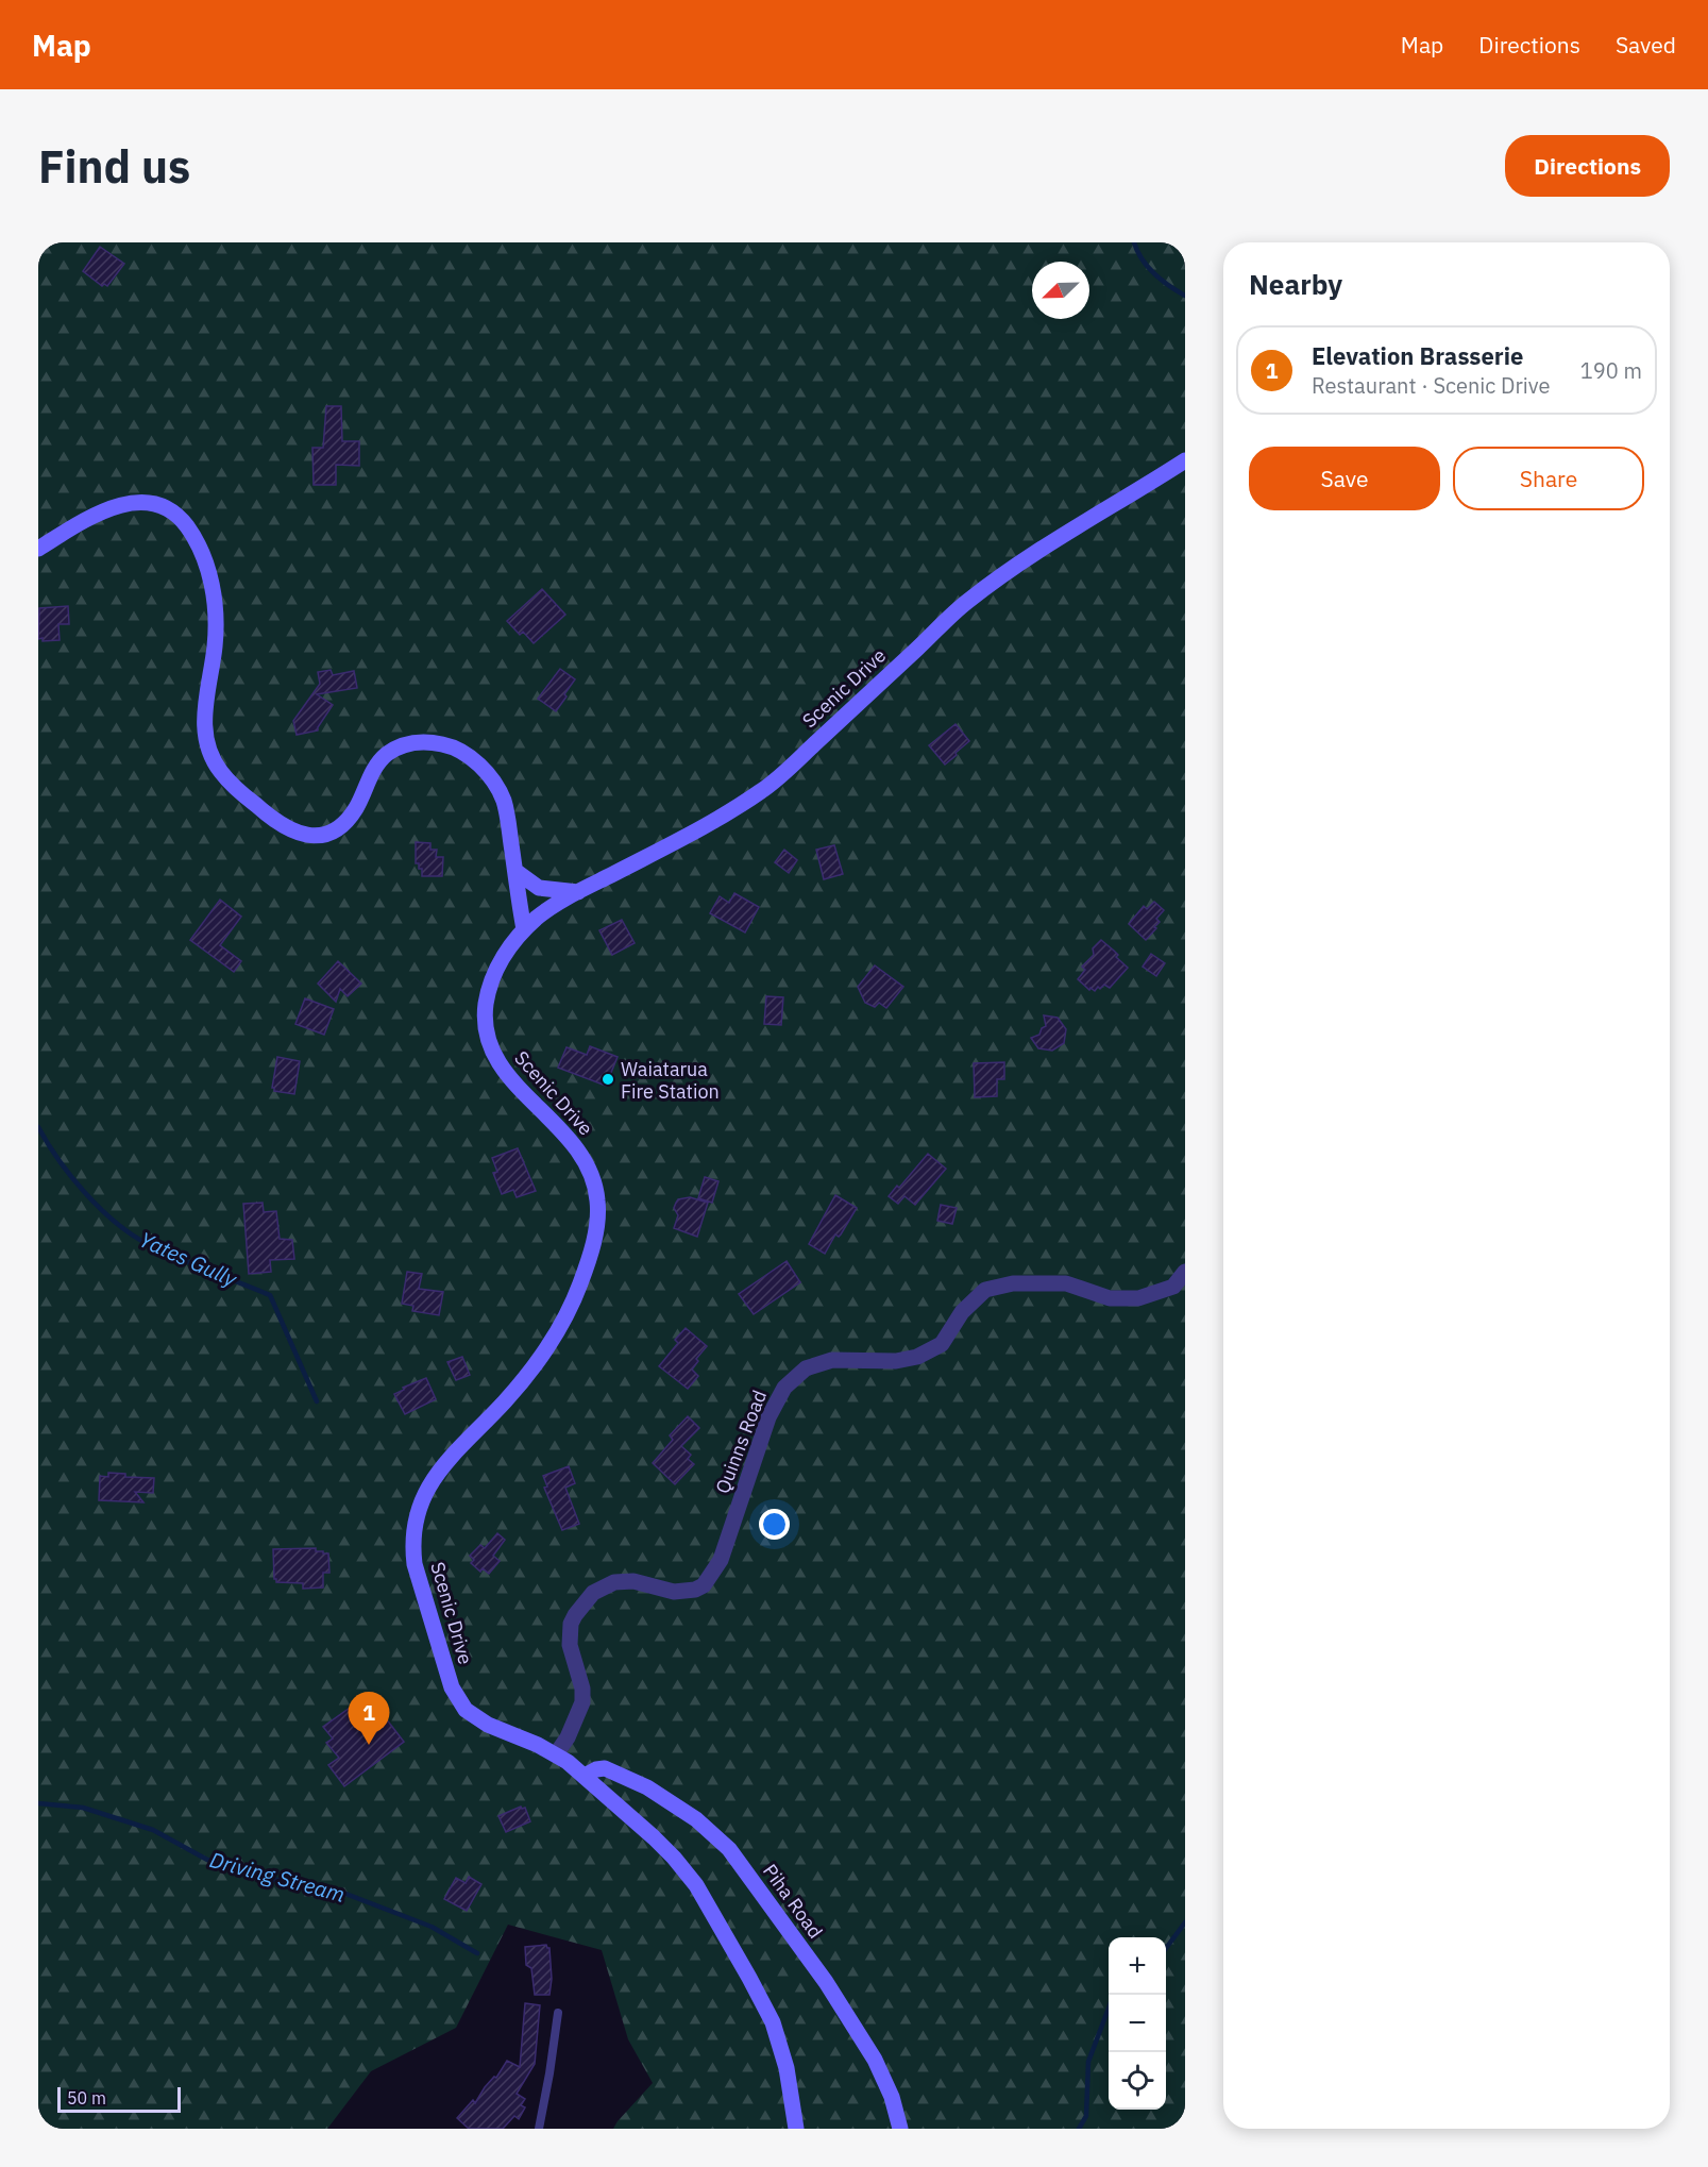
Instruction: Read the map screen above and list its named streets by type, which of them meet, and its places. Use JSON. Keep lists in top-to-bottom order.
{
  "streets": {
    "main road": ["Scenic Drive", "Piha Road"],
    "street": ["Quinns Road"]
  },
  "crossings": [
    ["Scenic Drive", "Quinns Road"],
    ["Scenic Drive", "Piha Road"]
  ],
  "water": ["Yates Gully", "Driving Stream"],
  "places": ["Waiatarua Fire Station"],
  "scale_bar": "50 m",
  "north": "bottom left",
  "page": {
    "header": "Map",
    "nav": ["Map", "Directions", "Saved"],
    "buttons": [
      "Directions",
      ["Save", "Share"]
    ],
    "title": "Find us",
    "heading": "Nearby",
    "list": [
      {
        "mark": "1",
        "name": "Elevation Brasserie",
        "note": "Restaurant · Scenic Drive",
        "value": "190 m"
      }
    ],
    "pins": "1",
    "map_buttons": ["+", "−"],
    "scale": "50 m"
  }
}
